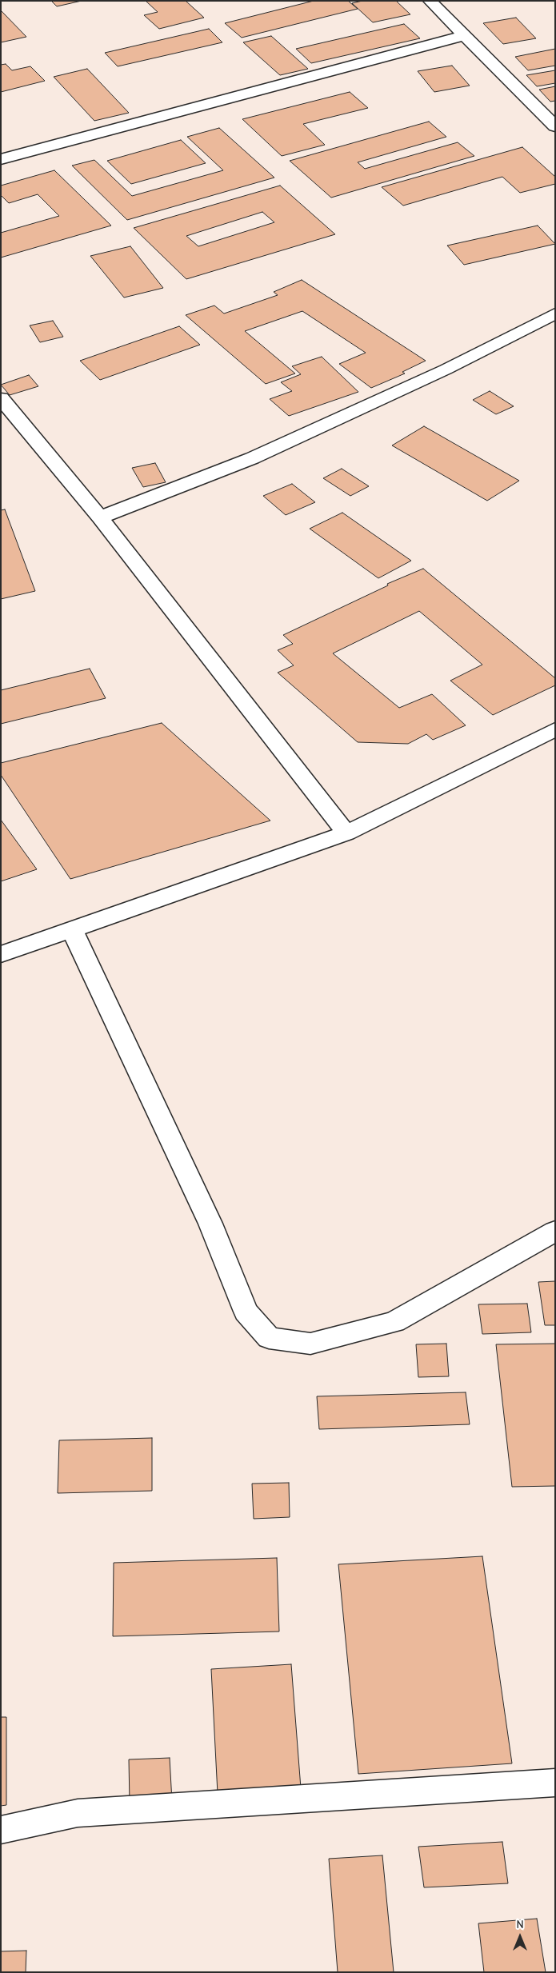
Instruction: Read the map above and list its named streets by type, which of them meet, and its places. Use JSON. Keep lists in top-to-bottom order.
{
  "north": "top"
}
